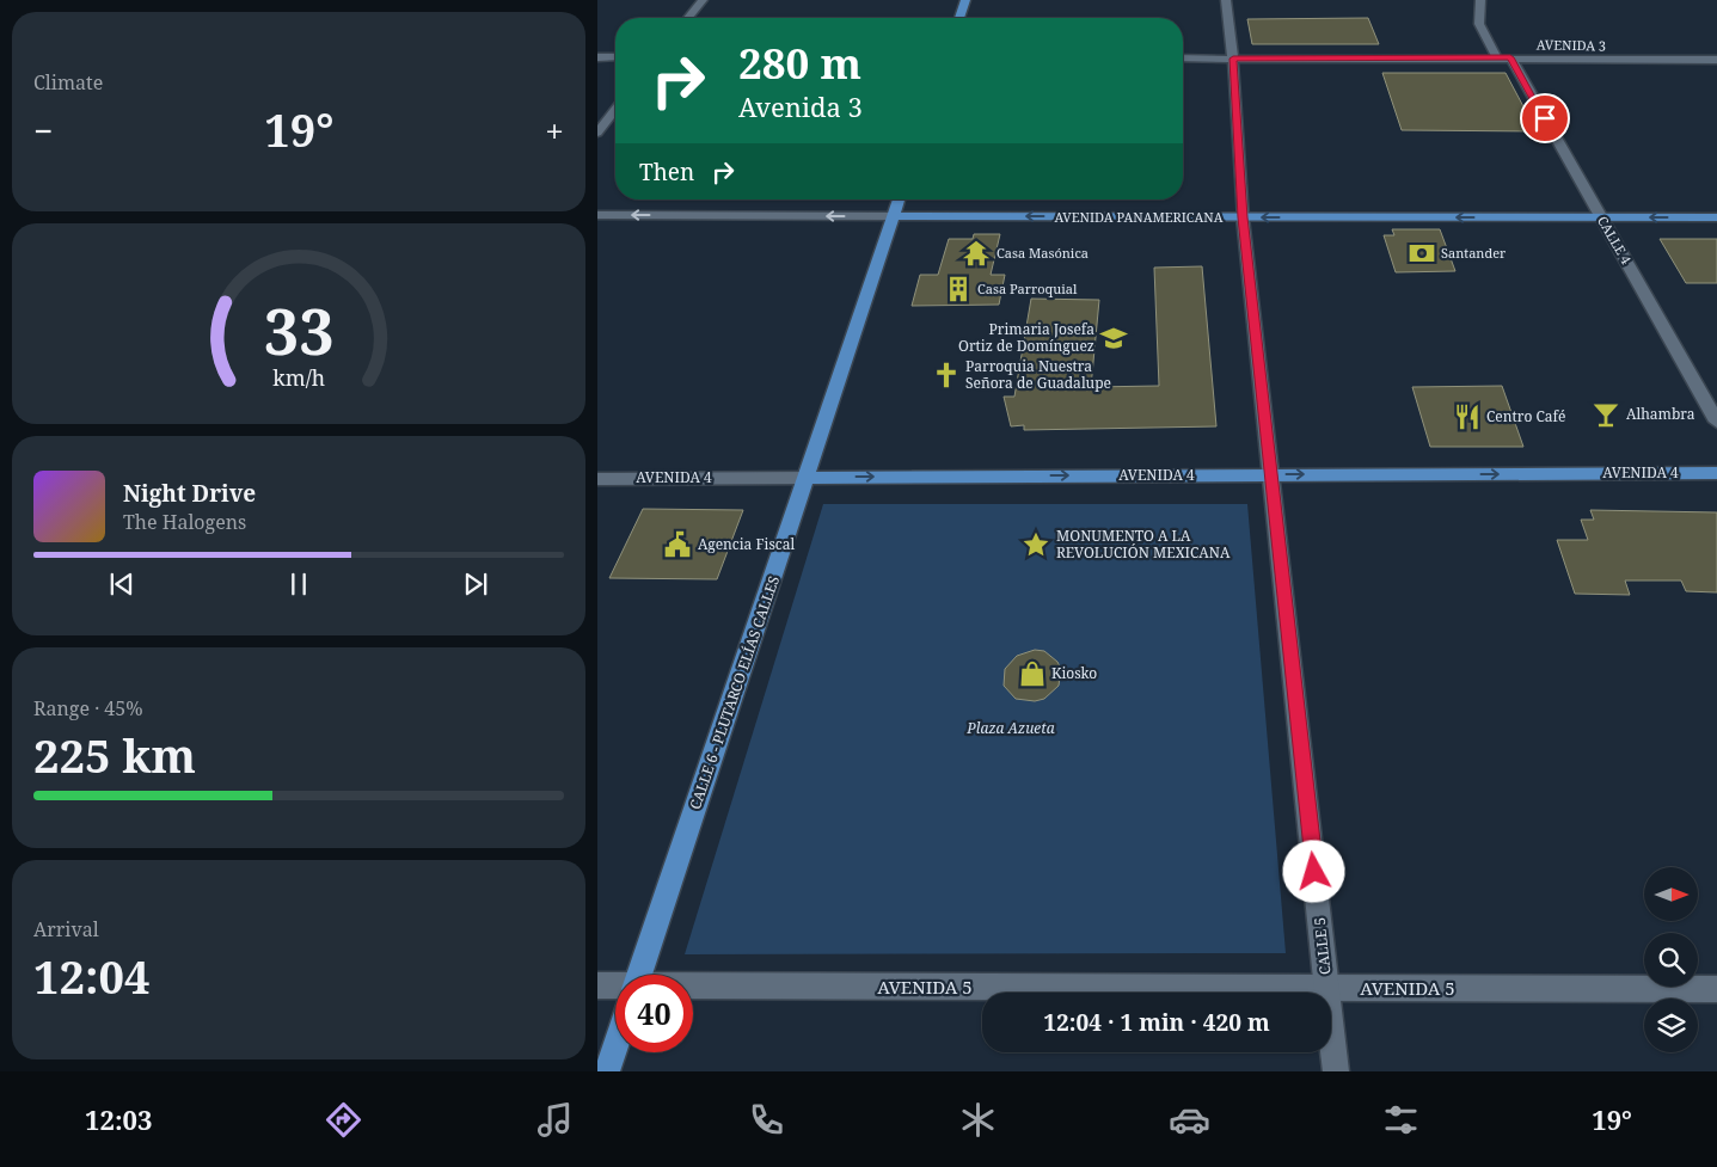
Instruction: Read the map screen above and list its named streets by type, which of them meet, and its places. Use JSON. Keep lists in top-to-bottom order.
{
  "streets": {
    "main road": ["AVENIDA PANAMERICANA", "AVENIDA 4", "CALLE 6 - PLUTARCO ELÍAS CALLES"],
    "street": [
      "AVENIDA 3",
      "CALLE 4",
      "CALLE 5",
      "AVENIDA 5"
    ]
  },
  "crossings": [
    ["AVENIDA 3", "CALLE 4"],
    ["AVENIDA 3", "CALLE 5"],
    ["AVENIDA PANAMERICANA", "CALLE 4"],
    ["AVENIDA PANAMERICANA", "CALLE 6 - PLUTARCO ELÍAS CALLES"],
    ["AVENIDA PANAMERICANA", "CALLE 5"],
    ["AVENIDA 4", "CALLE 6 - PLUTARCO ELÍAS CALLES"],
    ["AVENIDA 4", "CALLE 5"],
    ["CALLE 5", "AVENIDA 5"]
  ],
  "one_way": ["AVENIDA PANAMERICANA", "AVENIDA 4"],
  "parks": ["Plaza Azueta"],
  "places": {
    "temple": ["Casa Masónica"],
    "bank": ["Santander"],
    "building": ["Casa Parroquial"],
    "school or university": ["Primaria Josefa Ortiz de Domínguez"],
    "church": ["Parroquia Nuestra Señora de Guadalupe"],
    "bar": ["Alhambra"],
    "restaurant": ["Centro Café"],
    "public building": ["Agencia Fiscal"],
    "place": ["MONUMENTO A LA REVOLUCIÓN MEXICANA"],
    "shop": ["Kiosko"]
  },
  "north": "right",
  "page": {
    "tile": [
      "Climate",
      ["Range · 45%", "225 km"],
      ["Arrival", "12:04"]
    ],
    "turn": ["280 m", "Avenida 3"],
    "heat": ["−", "19°", "+"],
    "then": "Then",
    "song": ["Night Drive", "The Halogens"],
    "limit": "40",
    "trip": "12:04 · 1 min · 420 m",
    "tabs": ["12:03", "19°"],
    "gauge": ["33", "km/h"]
  }
}
